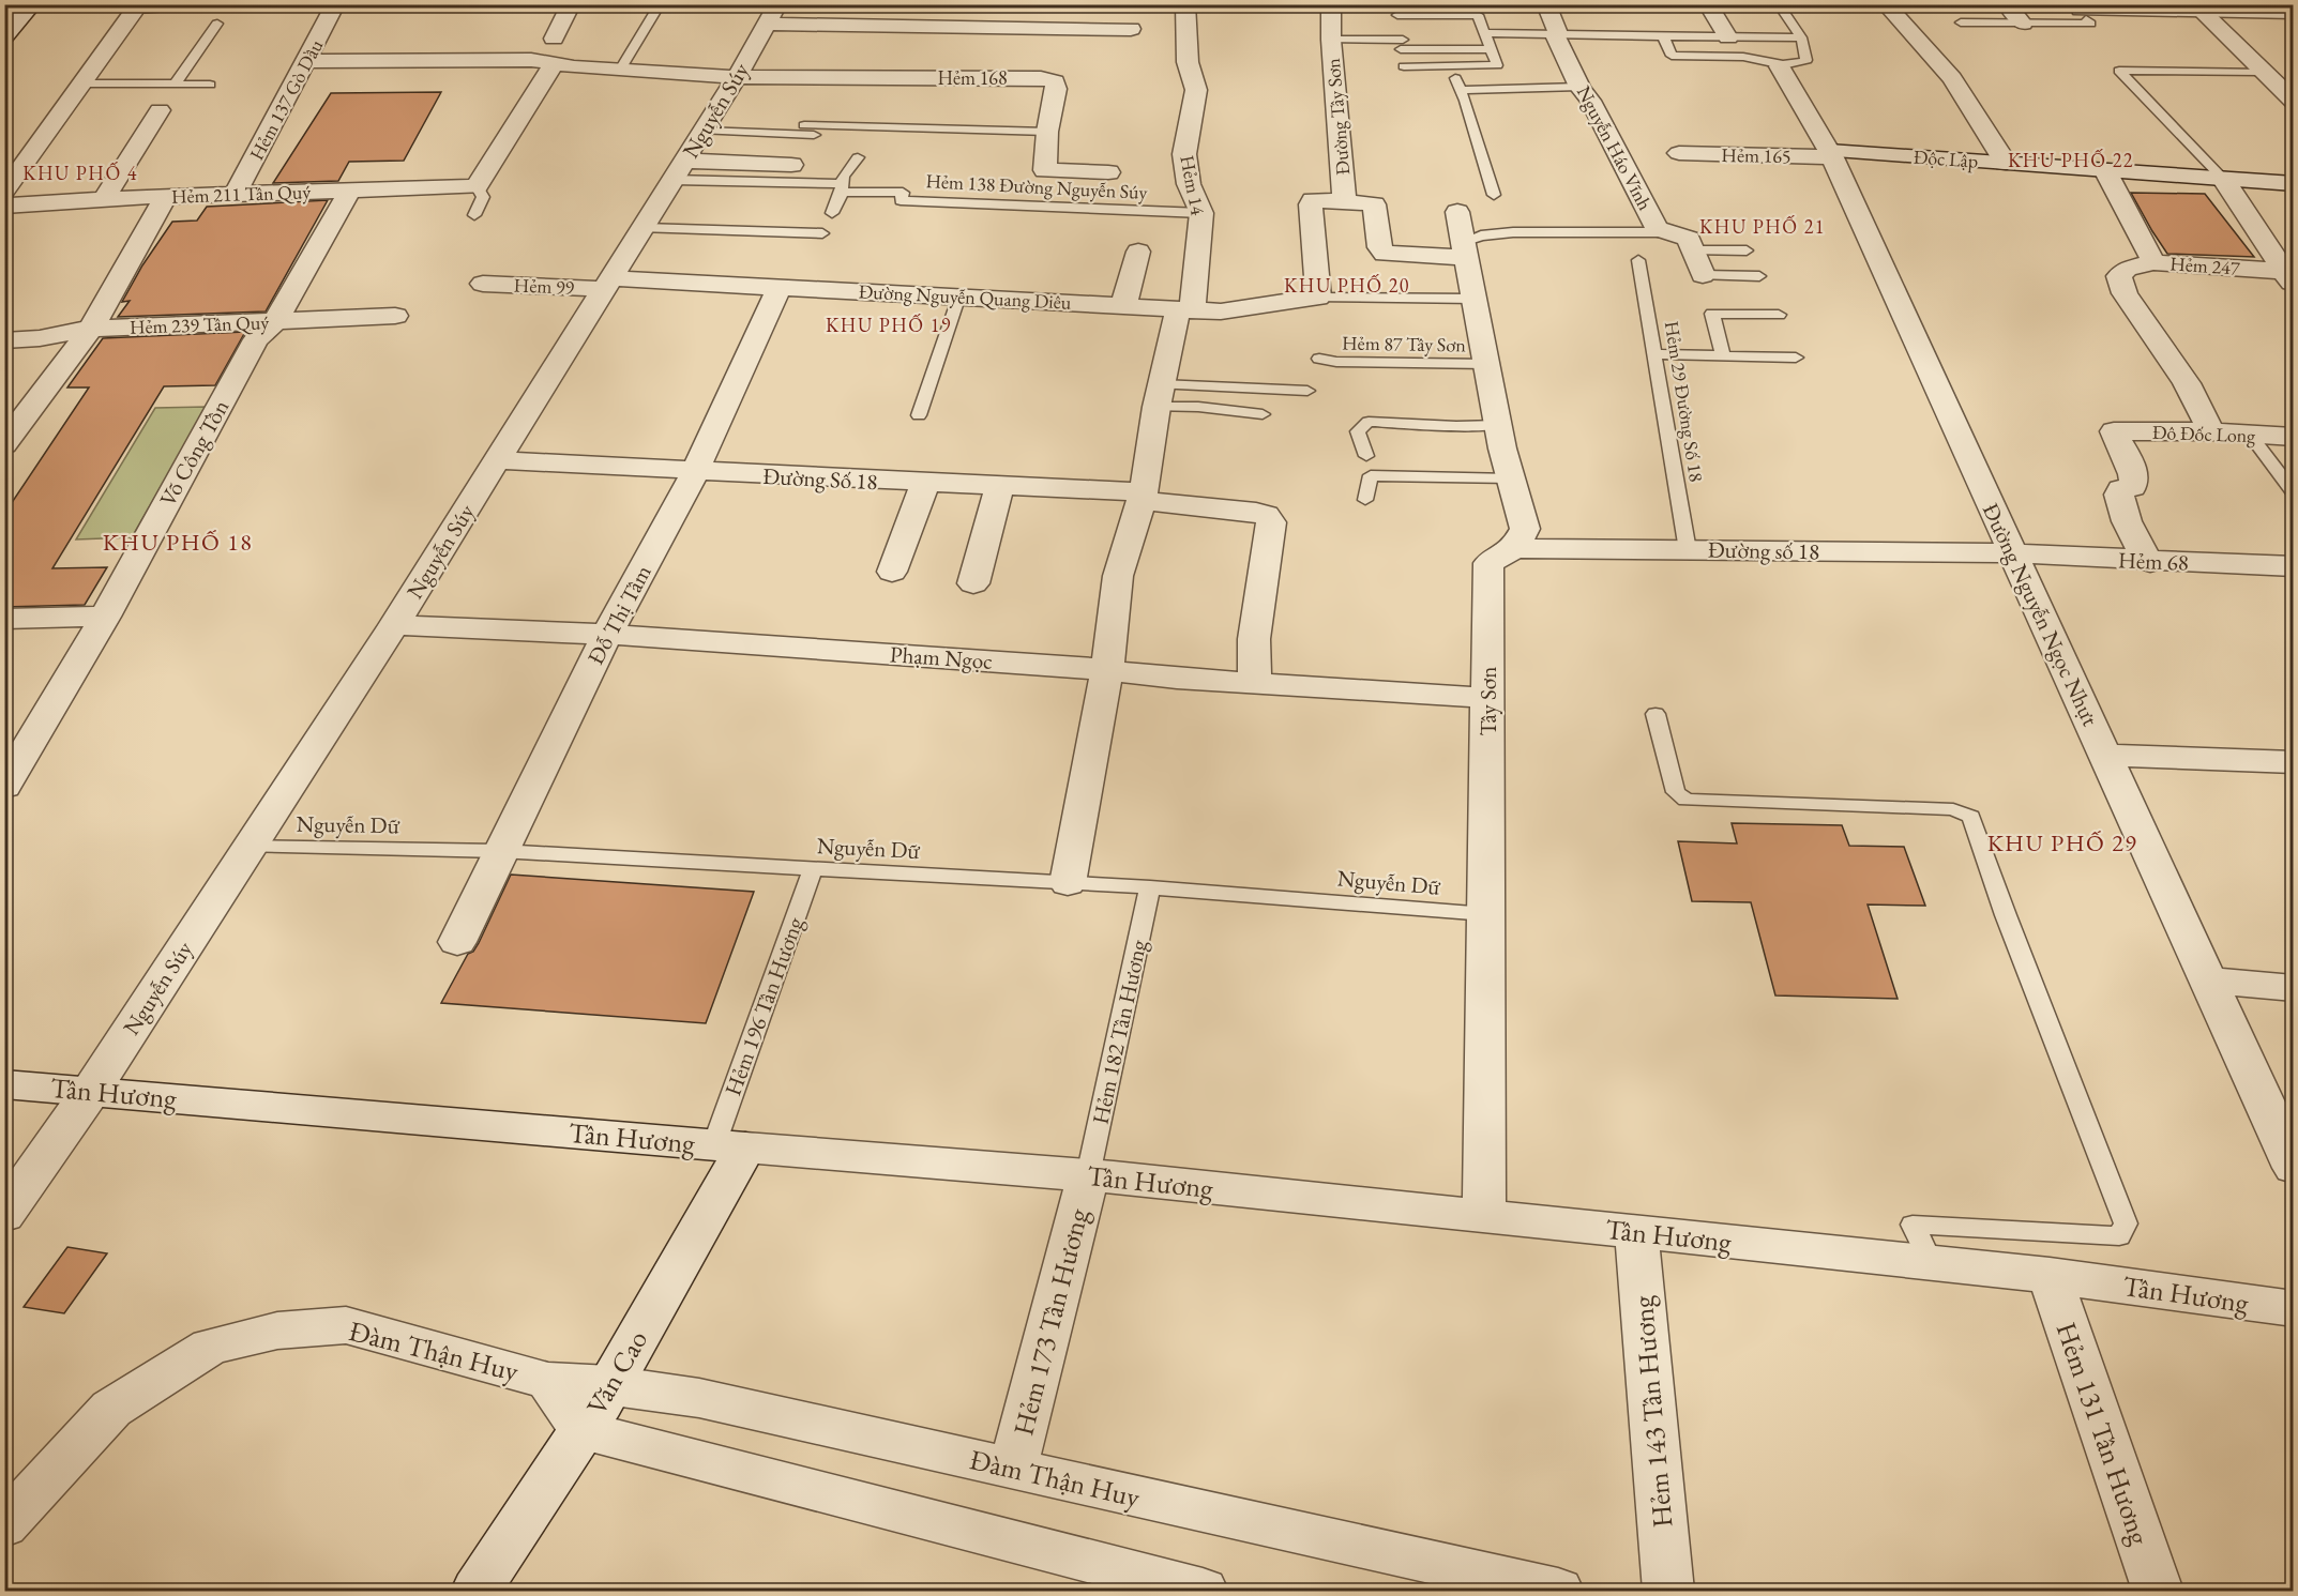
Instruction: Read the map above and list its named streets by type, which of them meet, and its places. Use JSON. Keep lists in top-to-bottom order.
{
  "streets": {
    "street": [
      "Hẻm 168",
      "Hẻm 137 Gò Dầu",
      "Nguyễn Súy",
      "Đường Tây Sơn",
      "Nguyễn Háo Vĩnh",
      "Hẻm 165",
      "Độc Lập",
      "Hẻm 14",
      "Hẻm 211 Tân Quý",
      "Hẻm 247",
      "Hẻm 99",
      "Đường Nguyễn Quang Diêu",
      "Hẻm 239 Tân Quý",
      "Đô Đốc Long",
      "Võ Công Tồn",
      "Đường Số 18",
      "Đường số 18",
      "Hẻm 68",
      "Đỗ Thị Tâm",
      "Đường Nguyễn Ngọc Nhựt",
      "Phạm Ngọc",
      "Tây Sơn",
      "Tân Hương",
      "Hẻm 173 Tân Hương",
      "Đàm Thận Huy",
      "Văn Cao",
      "Hẻm 143 Tân Hương",
      "Hẻm 131 Tân Hương"
    ],
    "lane": [
      "Hẻm 138 Đường Nguyễn Súy",
      "Hẻm 87 Tây Sơn",
      "Hẻm 29 Đường Số 18",
      "Nguyễn Dữ",
      "Hẻm 196 Tân Hương",
      "Hẻm 182 Tân Hương"
    ]
  },
  "crossings": [
    ["Hẻm 168", "Nguyễn Súy"],
    ["Hẻm 137 Gò Dầu", "Hẻm 211 Tân Quý"],
    ["Nguyễn Súy", "Hẻm 138 Đường Nguyễn Súy"],
    ["Nguyễn Súy", "Hẻm 99"],
    ["Nguyễn Súy", "Đường Nguyễn Quang Diêu"],
    ["Nguyễn Súy", "Đường Số 18"],
    ["Nguyễn Súy", "Phạm Ngọc"],
    ["Nguyễn Súy", "Nguyễn Dữ"],
    ["Nguyễn Súy", "Tân Hương"],
    ["Hẻm 165", "Độc Lập"],
    ["Hẻm 165", "Đường Nguyễn Ngọc Nhựt"],
    ["Độc Lập", "Hẻm 247"],
    ["Độc Lập", "Đường Nguyễn Ngọc Nhựt"],
    ["Hẻm 14", "Hẻm 138 Đường Nguyễn Súy"],
    ["Hẻm 14", "Đường Nguyễn Quang Diêu"],
    ["Hẻm 14", "Đường Số 18"],
    ["Hẻm 14", "Phạm Ngọc"],
    ["Hẻm 14", "Nguyễn Dữ"],
    ["Hẻm 211 Tân Quý", "Võ Công Tồn"],
    ["Hẻm 99", "Đường Nguyễn Quang Diêu"],
    ["Đường Nguyễn Quang Diêu", "Đỗ Thị Tâm"],
    ["Hẻm 239 Tân Quý", "Võ Công Tồn"],
    ["Hẻm 29 Đường Số 18", "Đường số 18"],
    ["Đô Đốc Long", "Hẻm 68"],
    ["Đường Số 18", "Đỗ Thị Tâm"],
    ["Đường Số 18", "Phạm Ngọc"],
    ["Đường số 18", "Hẻm 68"],
    ["Đường số 18", "Đường Nguyễn Ngọc Nhựt"],
    ["Đường số 18", "Tây Sơn"],
    ["Hẻm 68", "Đường Nguyễn Ngọc Nhựt"],
    ["Đỗ Thị Tâm", "Phạm Ngọc"],
    ["Đỗ Thị Tâm", "Nguyễn Dữ"],
    ["Phạm Ngọc", "Tây Sơn"],
    ["Tây Sơn", "Nguyễn Dữ"],
    ["Tây Sơn", "Tân Hương"],
    ["Nguyễn Dữ", "Hẻm 196 Tân Hương"],
    ["Nguyễn Dữ", "Hẻm 182 Tân Hương"],
    ["Hẻm 196 Tân Hương", "Tân Hương"],
    ["Hẻm 196 Tân Hương", "Văn Cao"],
    ["Hẻm 182 Tân Hương", "Tân Hương"],
    ["Hẻm 182 Tân Hương", "Hẻm 173 Tân Hương"],
    ["Tân Hương", "Hẻm 173 Tân Hương"],
    ["Tân Hương", "Văn Cao"],
    ["Tân Hương", "Hẻm 143 Tân Hương"],
    ["Tân Hương", "Hẻm 131 Tân Hương"],
    ["Hẻm 173 Tân Hương", "Đàm Thận Huy"],
    ["Đàm Thận Huy", "Văn Cao"]
  ],
  "districts": [
    "KHU PHỐ 22",
    "KHU PHỐ 4",
    "KHU PHỐ 21",
    "KHU PHỐ 20",
    "KHU PHỐ 19",
    "KHU PHỐ 18",
    "KHU PHỐ 29"
  ]
}
